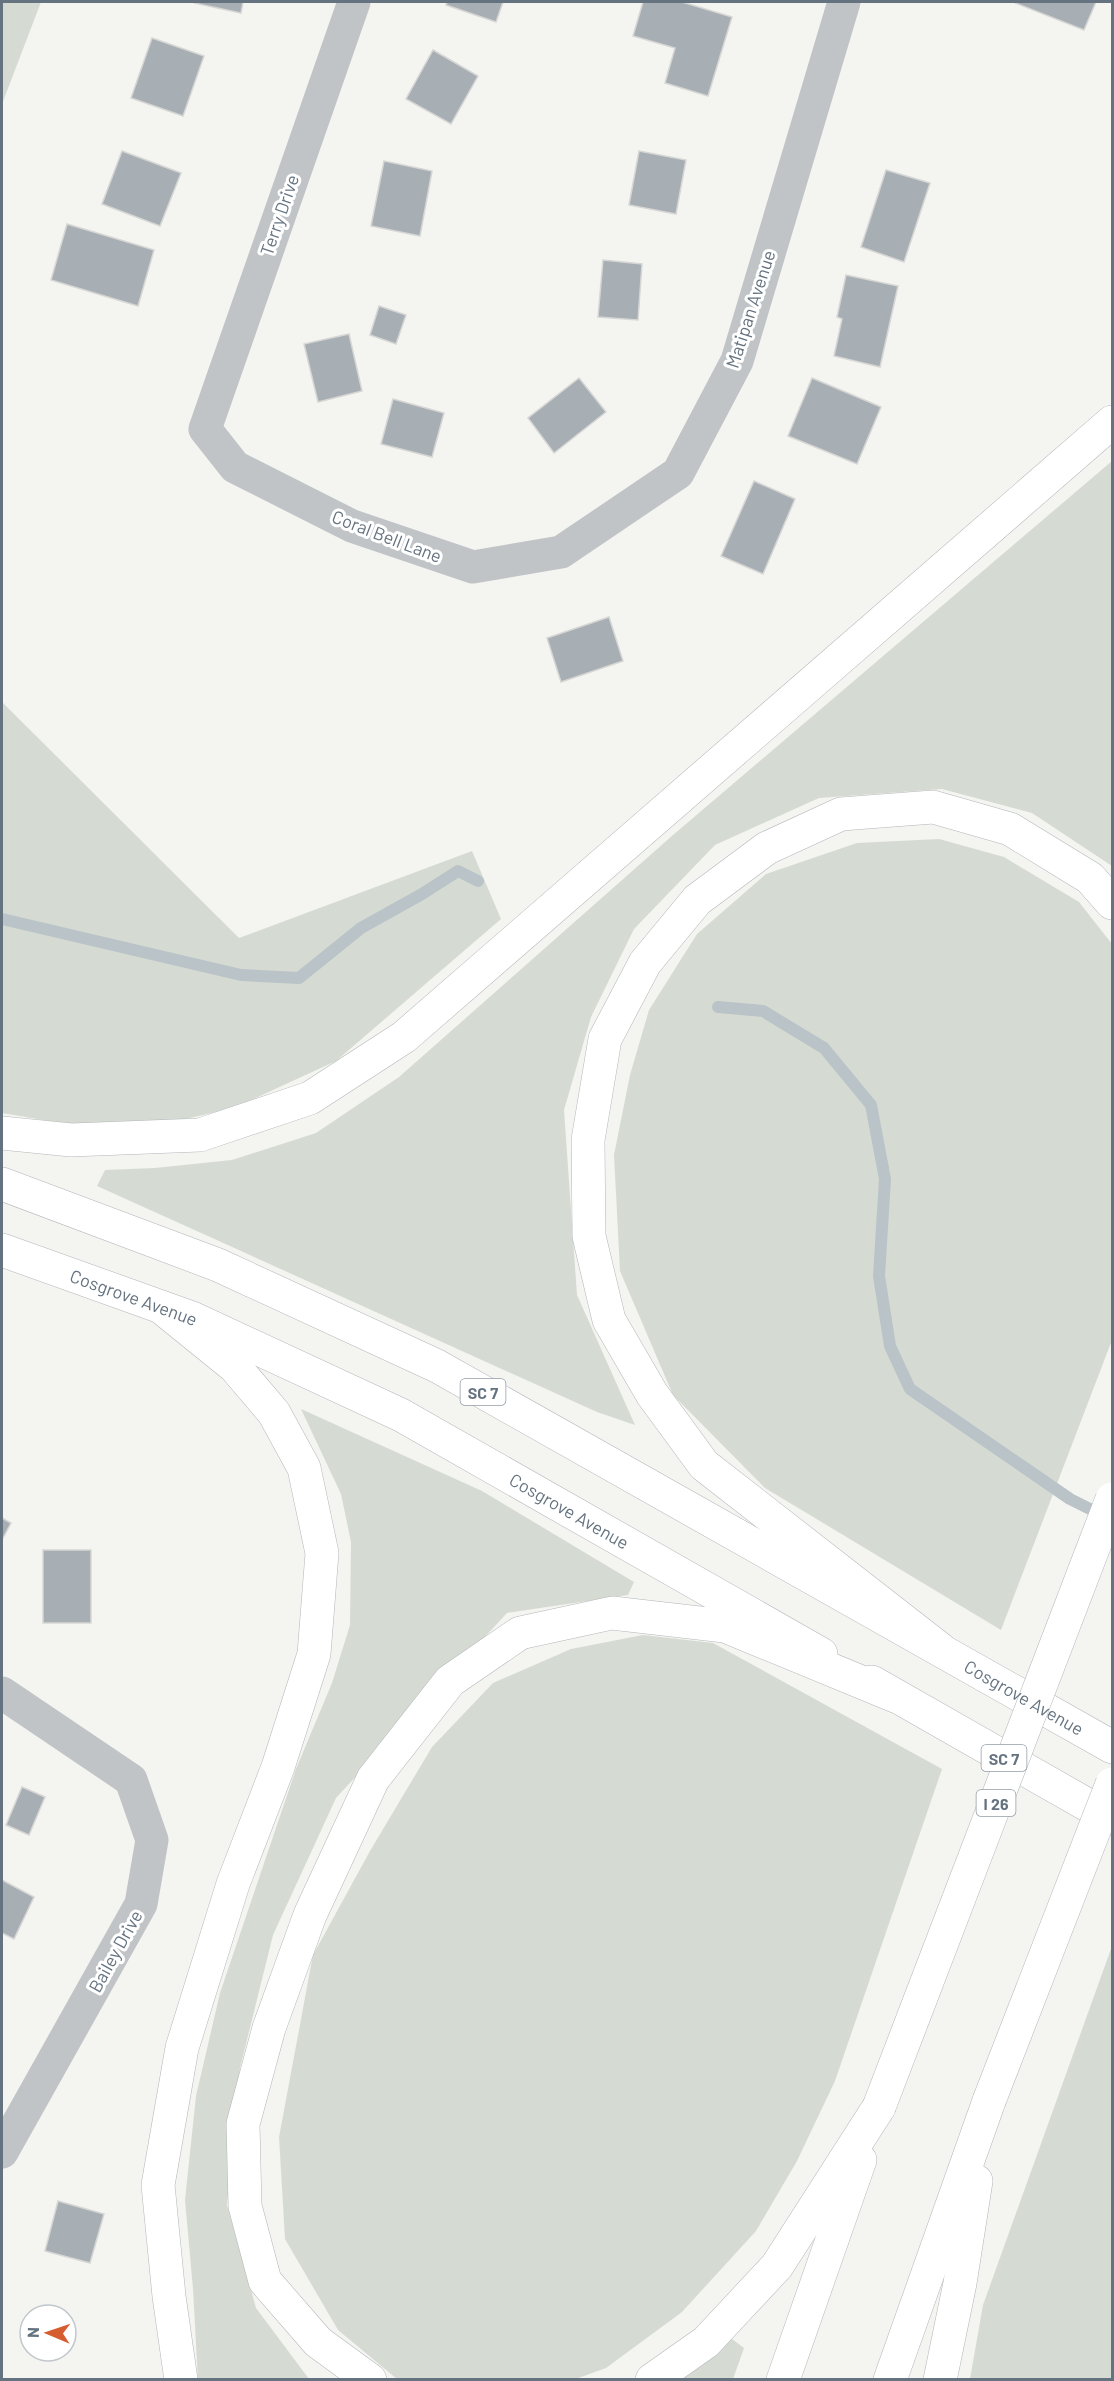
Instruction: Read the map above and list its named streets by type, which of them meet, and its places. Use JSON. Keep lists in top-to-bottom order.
{
  "streets": {
    "main road": ["Cosgrove Avenue", "SC 7", "I 26"],
    "street": [
      "Terry Drive",
      "Matipan Avenue",
      "Coral Bell Lane",
      "Bailey Drive"
    ]
  },
  "crossings": [
    ["Terry Drive", "Coral Bell Lane"],
    ["Matipan Avenue", "Coral Bell Lane"]
  ],
  "north": "left"
}
